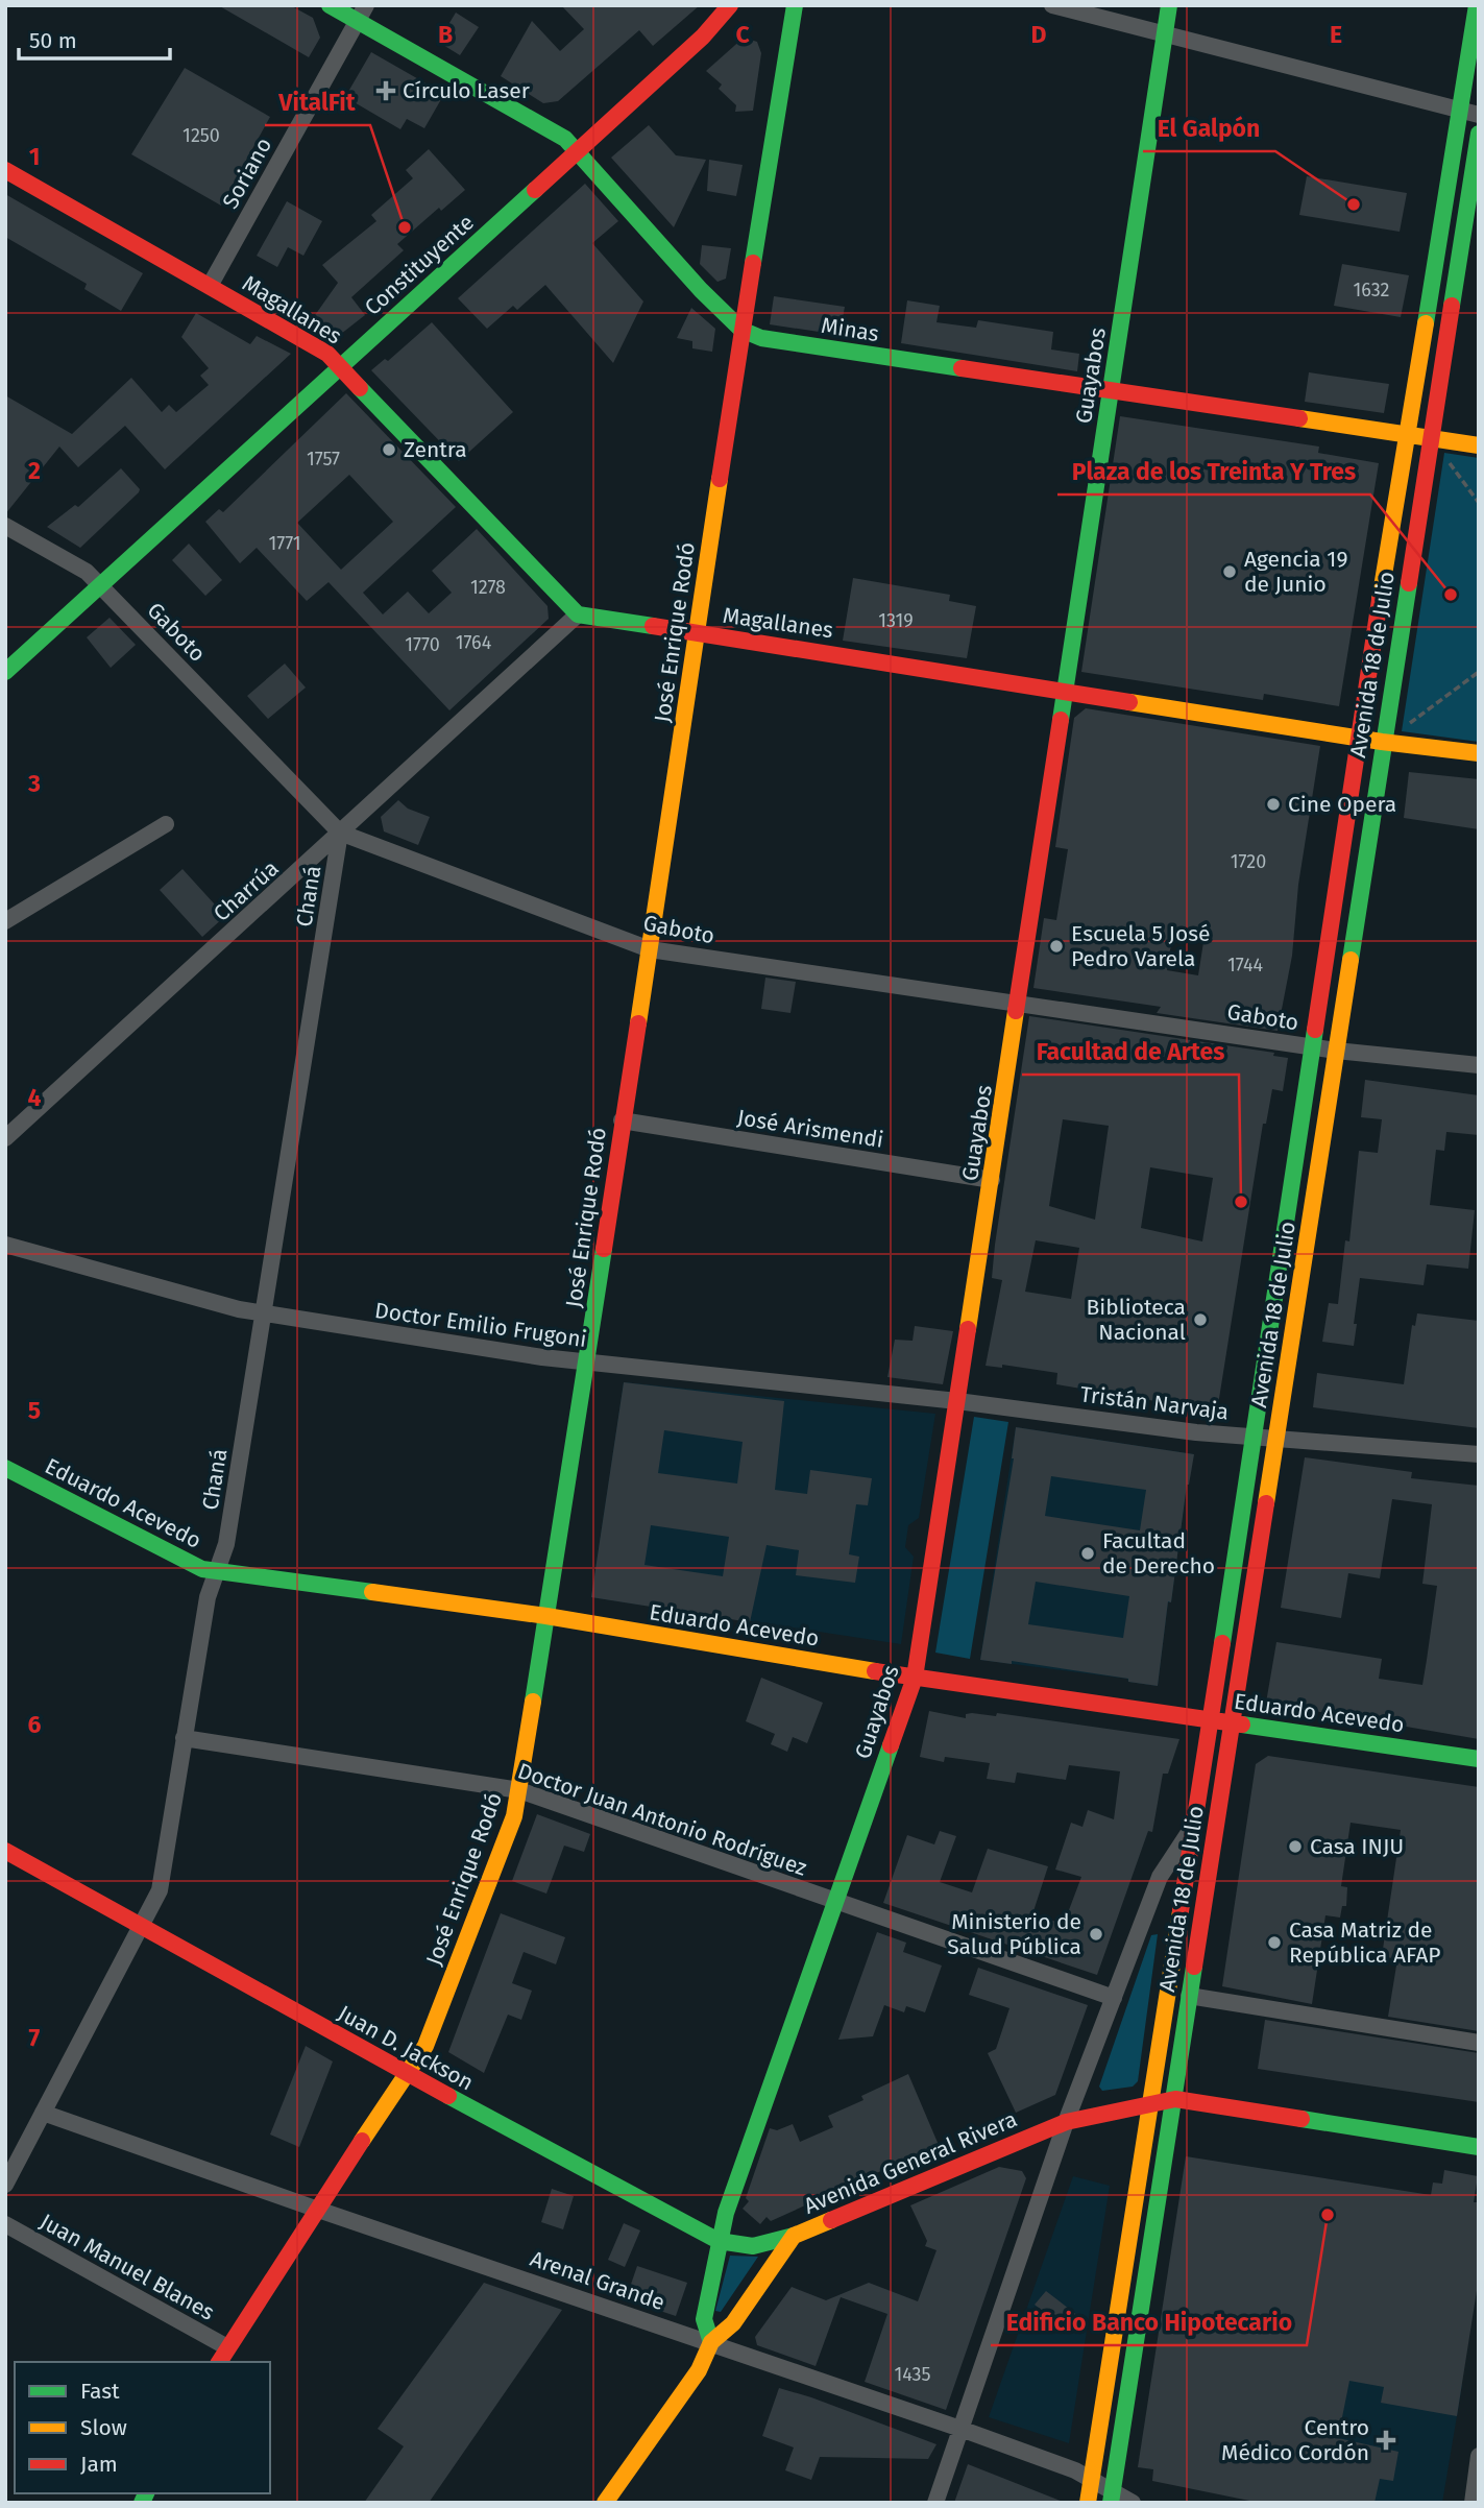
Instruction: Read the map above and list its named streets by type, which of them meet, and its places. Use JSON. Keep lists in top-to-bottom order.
{
  "streets": {
    "street": [
      "Soriano",
      "Constituyente",
      "Magallanes",
      "Minas",
      "Guayabos",
      "Gaboto",
      "José Enrique Rodó",
      "Avenida 18 de Julio",
      "Charrúa",
      "Chaná",
      "José Arismendi",
      "Doctor Emilio Frugoni",
      "Tristán Narvaja",
      "Eduardo Acevedo",
      "Doctor Juan Antonio Rodríguez",
      "Juan D. Jackson",
      "Avenida General Rivera",
      "Juan Manuel Blanes",
      "Arenal Grande"
    ]
  },
  "crossings": [
    ["Soriano", "Magallanes"],
    ["Soriano", "Minas"],
    ["Constituyente", "Magallanes"],
    ["Constituyente", "Minas"],
    ["Constituyente", "Gaboto"],
    ["Magallanes", "Guayabos"],
    ["Magallanes", "José Enrique Rodó"],
    ["Magallanes", "Avenida 18 de Julio"],
    ["Magallanes", "Charrúa"],
    ["Minas", "Guayabos"],
    ["Minas", "José Enrique Rodó"],
    ["Minas", "Avenida 18 de Julio"],
    ["Guayabos", "Gaboto"],
    ["Guayabos", "José Arismendi"],
    ["Guayabos", "Doctor Emilio Frugoni"],
    ["Guayabos", "Tristán Narvaja"],
    ["Guayabos", "Eduardo Acevedo"],
    ["Guayabos", "Doctor Juan Antonio Rodríguez"],
    ["Guayabos", "Juan D. Jackson"],
    ["Gaboto", "José Enrique Rodó"],
    ["Gaboto", "Avenida 18 de Julio"],
    ["Gaboto", "Charrúa"],
    ["Gaboto", "Chaná"],
    ["José Enrique Rodó", "José Arismendi"],
    ["José Enrique Rodó", "Doctor Emilio Frugoni"],
    ["José Enrique Rodó", "Eduardo Acevedo"],
    ["José Enrique Rodó", "Doctor Juan Antonio Rodríguez"],
    ["José Enrique Rodó", "Juan D. Jackson"],
    ["José Enrique Rodó", "Juan Manuel Blanes"],
    ["José Enrique Rodó", "Arenal Grande"],
    ["Avenida 18 de Julio", "Tristán Narvaja"],
    ["Avenida 18 de Julio", "Eduardo Acevedo"],
    ["Avenida 18 de Julio", "Doctor Juan Antonio Rodríguez"],
    ["Avenida 18 de Julio", "Avenida General Rivera"],
    ["Avenida 18 de Julio", "Arenal Grande"],
    ["Charrúa", "Chaná"],
    ["Chaná", "Doctor Emilio Frugoni"],
    ["Chaná", "Eduardo Acevedo"],
    ["Chaná", "Doctor Juan Antonio Rodríguez"],
    ["Chaná", "Juan D. Jackson"],
    ["Chaná", "Arenal Grande"],
    ["Doctor Emilio Frugoni", "Tristán Narvaja"],
    ["Juan D. Jackson", "Avenida General Rivera"],
    ["Avenida General Rivera", "Arenal Grande"]
  ],
  "places": {
    "health": ["Círculo Laser", "Centro Médico Cordón"],
    "other": [
      "El Galpón",
      "VitalFit",
      "Zentra",
      "Agencia 19 de Junio",
      "Plaza de los Treinta Y Tres",
      "Cine Opera",
      "Escuela 5 José Pedro Varela",
      "Facultad de Artes",
      "Biblioteca Nacional",
      "Facultad de Derecho",
      "Casa INJU",
      "Ministerio de Salud Pública",
      "Casa Matriz de República AFAP",
      "Edificio Banco Hipotecario"
    ]
  },
  "house_numbers": [
    "1250",
    "1632",
    "1757",
    "1771",
    "1278",
    "1319",
    "1764",
    "1770",
    "1720",
    "1744",
    "1435"
  ],
  "legend": ["Fast", "Slow", "Jam"],
  "scale_bar": "50 m",
  "grid": {
    "columns": [
      "B",
      "C",
      "D",
      "E"
    ],
    "rows": [
      "1",
      "2",
      "3",
      "4",
      "5",
      "6",
      "7"
    ]
  }
}
